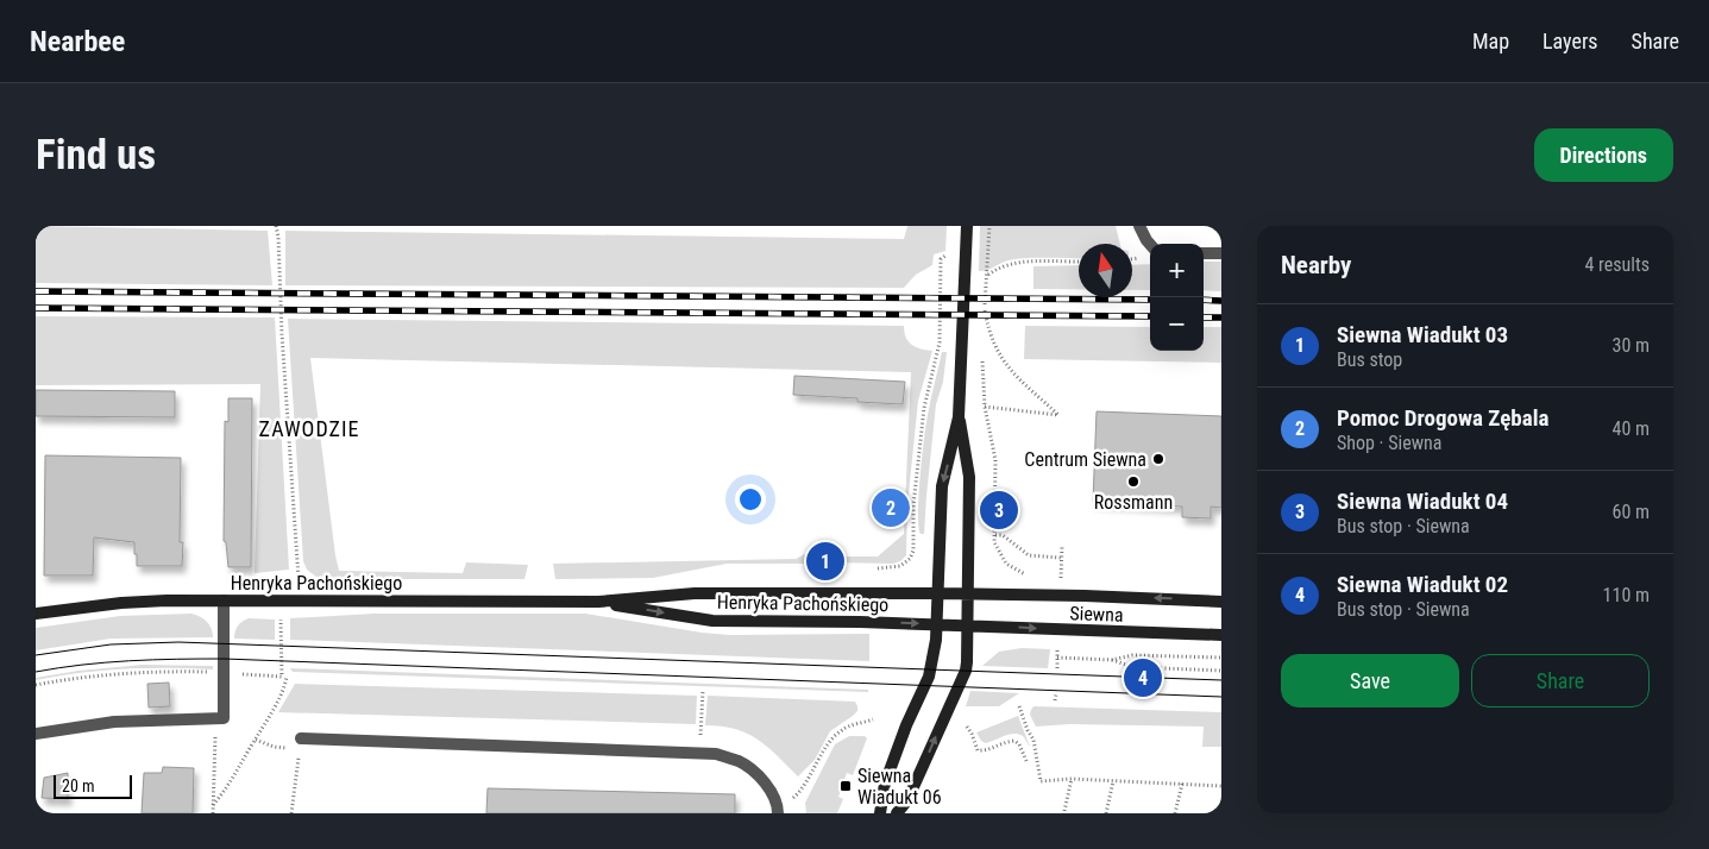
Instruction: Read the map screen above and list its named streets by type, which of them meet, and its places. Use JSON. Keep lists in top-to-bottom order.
{
  "streets": {
    "street": ["Henryka Pachońskiego", "Siewna"]
  },
  "crossings": [
    ["Henryka Pachońskiego", "Siewna"]
  ],
  "districts": ["ZAWODZIE"],
  "places": {
    "other": ["Centrum Siewna", "Rossmann"],
    "transit": ["Siewna Wiadukt 06"]
  },
  "scale_bar": "20 m",
  "north": "top",
  "page": {
    "header": "Nearbee",
    "nav": ["Map", "Layers", "Share"],
    "buttons": [
      "Directions",
      ["Save", "Share"]
    ],
    "title": "Find us",
    "heading": ["Nearby", "4 results"],
    "map_buttons": ["+", "−"],
    "list": [
      {
        "mark": "1",
        "name": "Siewna Wiadukt 03",
        "note": "Bus stop",
        "value": "30 m"
      },
      {
        "mark": "2",
        "name": "Pomoc Drogowa Zębala",
        "note": "Shop · Siewna",
        "value": "40 m"
      },
      {
        "mark": "3",
        "name": "Siewna Wiadukt 04",
        "note": "Bus stop · Siewna",
        "value": "60 m"
      },
      {
        "mark": "4",
        "name": "Siewna Wiadukt 02",
        "note": "Bus stop · Siewna",
        "value": "110 m"
      }
    ],
    "pins": [
      "2",
      "3",
      "1",
      "4"
    ],
    "scale": "20 m"
  }
}
